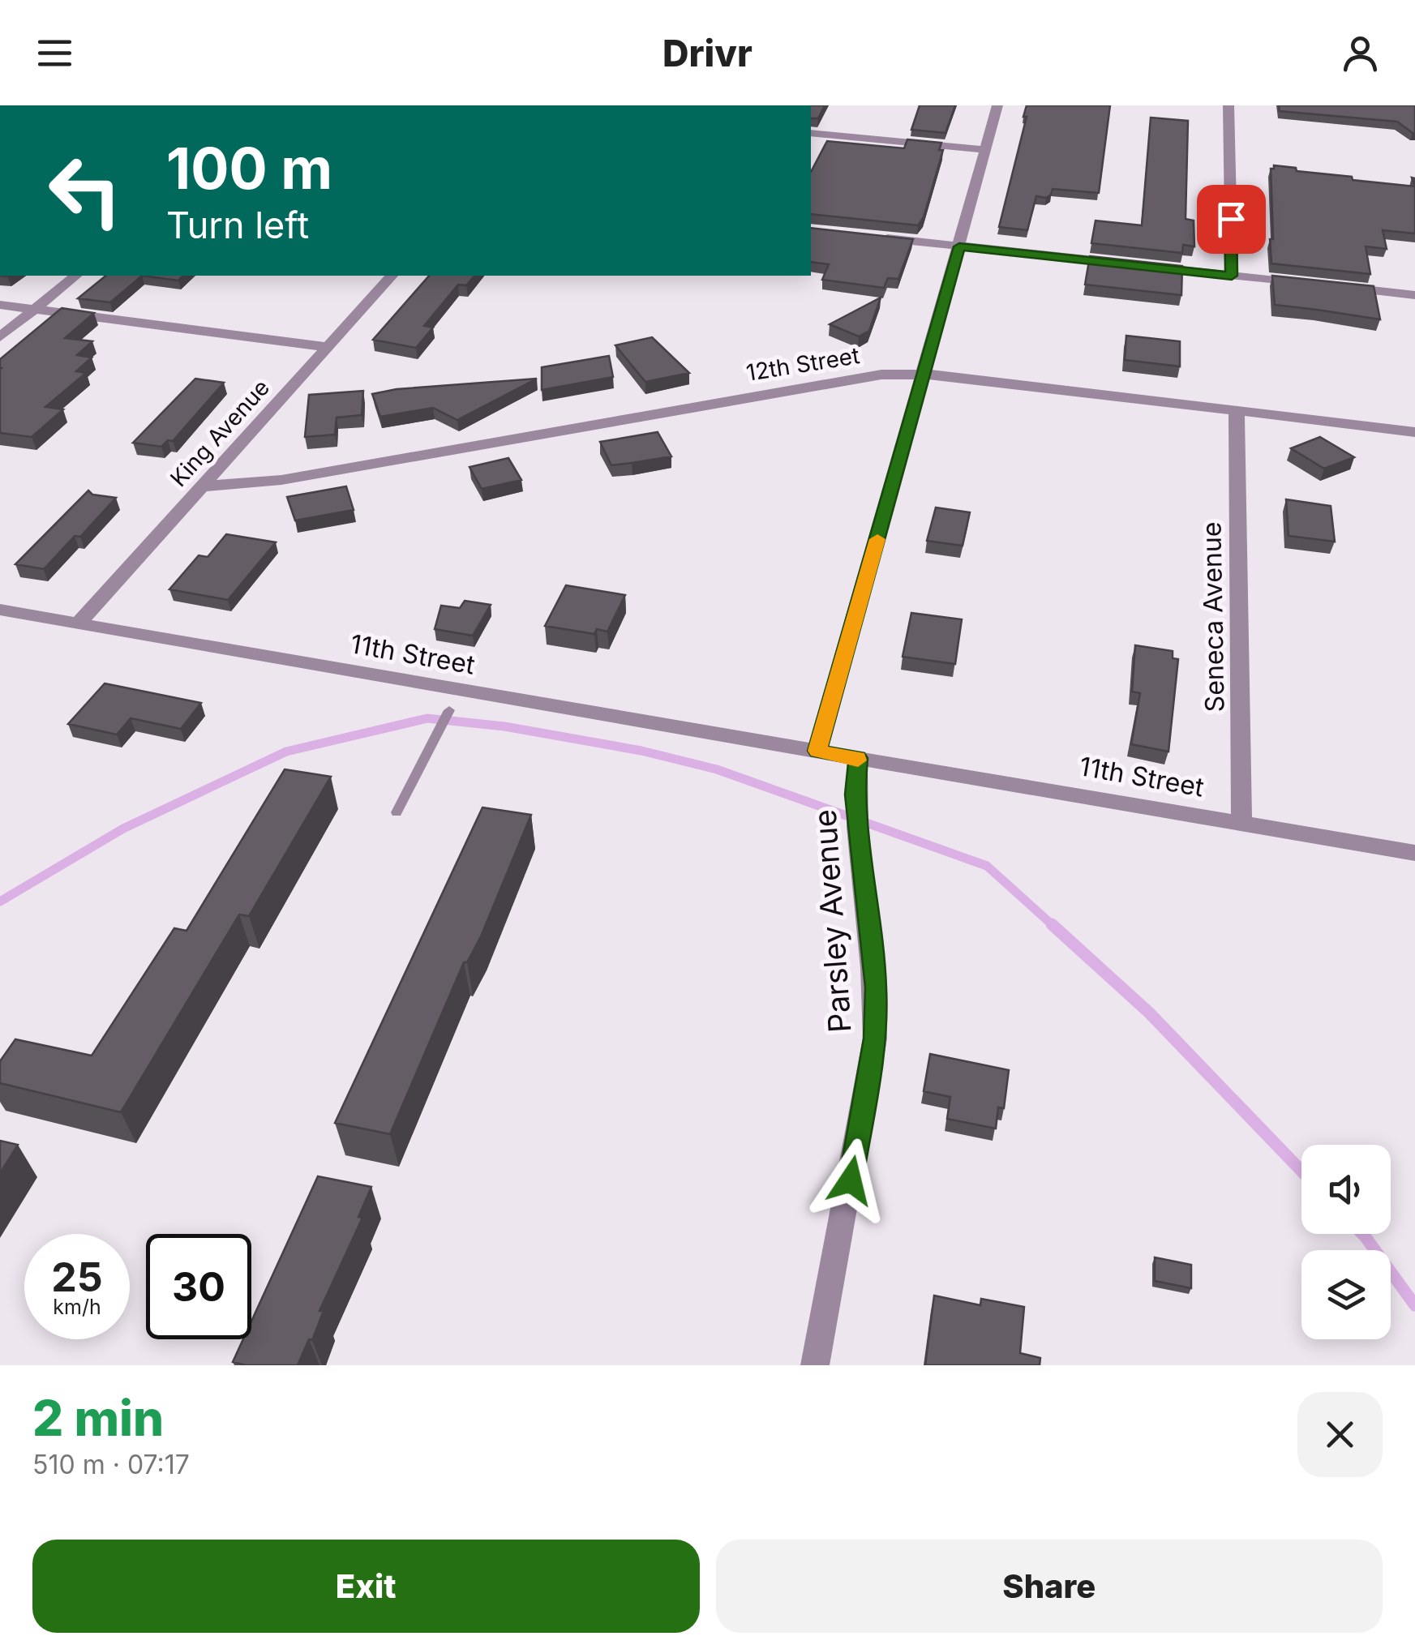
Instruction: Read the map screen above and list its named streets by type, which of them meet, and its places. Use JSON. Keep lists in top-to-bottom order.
{
  "streets": {
    "street": [
      "12th Street",
      "King Avenue",
      "Seneca Avenue",
      "11th Street",
      "Parsley Avenue"
    ]
  },
  "crossings": [
    ["12th Street", "King Avenue"],
    ["12th Street", "Seneca Avenue"],
    ["King Avenue", "11th Street"],
    ["Seneca Avenue", "11th Street"],
    ["11th Street", "Parsley Avenue"]
  ],
  "page": {
    "header": "Drivr",
    "turn": ["100 m", "Turn left"],
    "speed": "25 km/h",
    "limit": "30",
    "heading": ["2 min", "510 m · 07:17"],
    "buttons": ["Exit", "Share"]
  }
}
